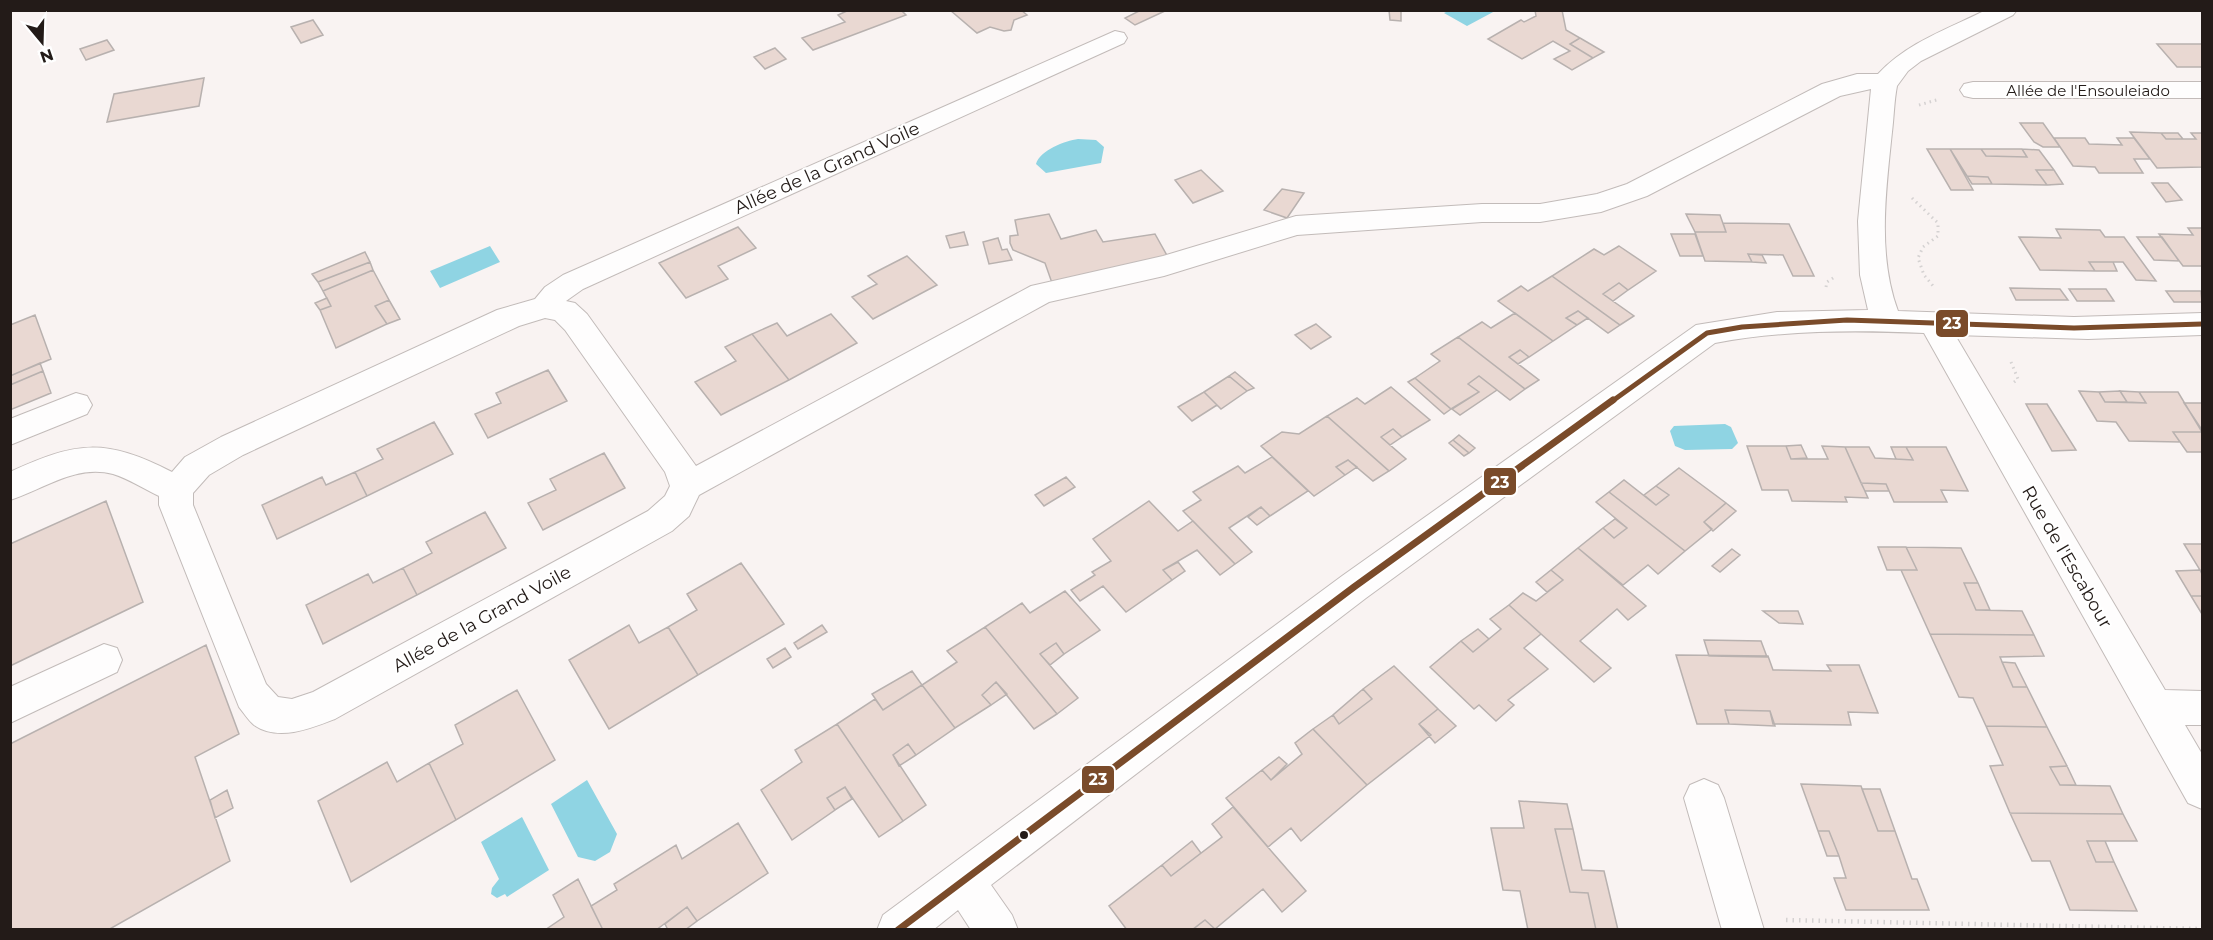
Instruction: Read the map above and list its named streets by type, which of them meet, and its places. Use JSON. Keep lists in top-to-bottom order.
{
  "streets": {
    "street": ["Allée de l'Ensouleiado", "Allée de la Grand Voile", "Rue de l'Escabour"]
  },
  "lines": ["transit line 23"],
  "north": "bottom"
}
